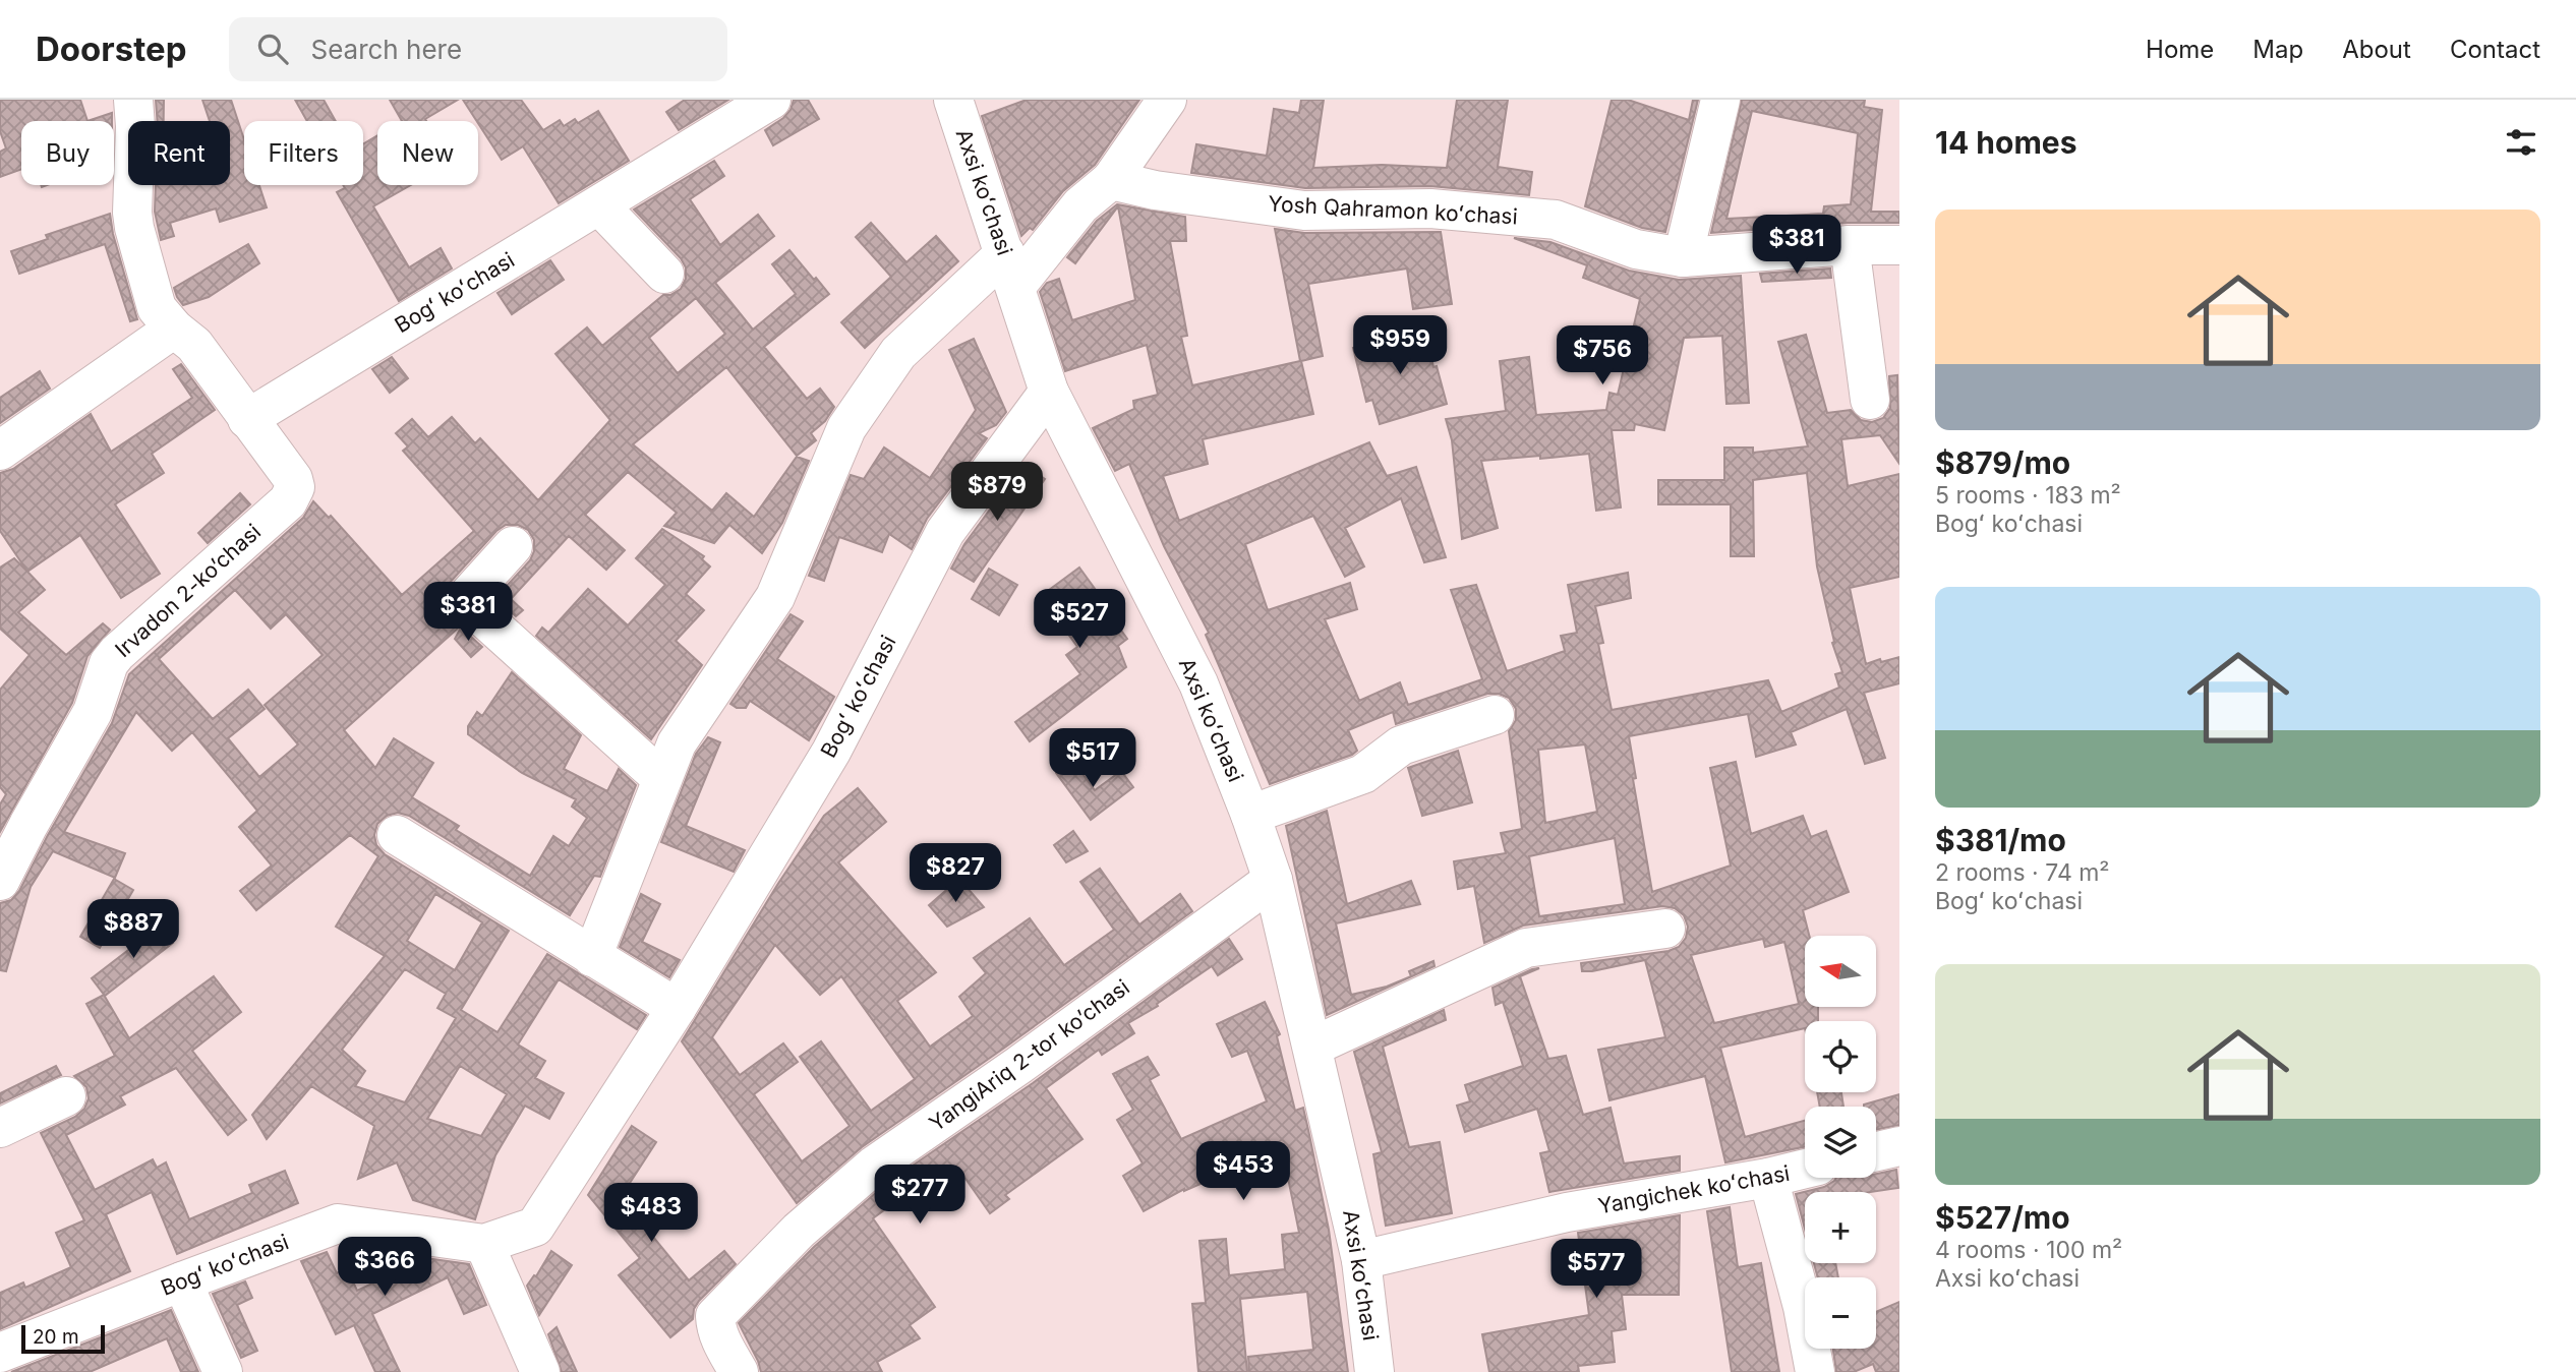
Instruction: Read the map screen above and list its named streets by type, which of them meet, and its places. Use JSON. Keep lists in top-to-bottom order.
{
  "streets": {
    "street": [
      "Axsi koʻchasi",
      "Yosh Qahramon koʻchasi",
      "Bogʻ koʻchasi",
      "Irvadon 2-koʼchasi",
      "YangiАriq 2-tor koʼchasi",
      "Yangichek koʻchasi"
    ]
  },
  "crossings": [
    ["Axsi koʻchasi", "Bogʻ koʻchasi"],
    ["Axsi koʻchasi", "YangiАriq 2-tor koʼchasi"],
    ["Axsi koʻchasi", "Yangichek koʻchasi"],
    ["Bogʻ koʻchasi", "Irvadon 2-koʼchasi"]
  ],
  "scale_bar": "20 m",
  "north": "left",
  "page": {
    "header": "Doorstep",
    "search": "Search here",
    "nav": [
      "Home",
      "Map",
      "About",
      "Contact"
    ],
    "heading": "14 homes",
    "chip": [
      "Buy",
      "Rent",
      "Filters",
      "New"
    ],
    "list": [
      {
        "name": "$879/mo",
        "note": "5 rooms · 183 m² · Bogʻ koʻchasi"
      },
      {
        "name": "$381/mo",
        "note": "2 rooms · 74 m² · Bogʻ koʻchasi"
      },
      {
        "name": "$527/mo",
        "note": "4 rooms · 100 m² · Axsi koʻchasi"
      }
    ],
    "price": [
      "$381",
      "$959",
      "$756",
      "$879",
      "$381",
      "$527",
      "$517",
      "$827",
      "$887",
      "$453",
      "$277",
      "$483",
      "$366",
      "$577"
    ],
    "map_buttons": ["+", "−"],
    "scale": "20 m"
  }
}
